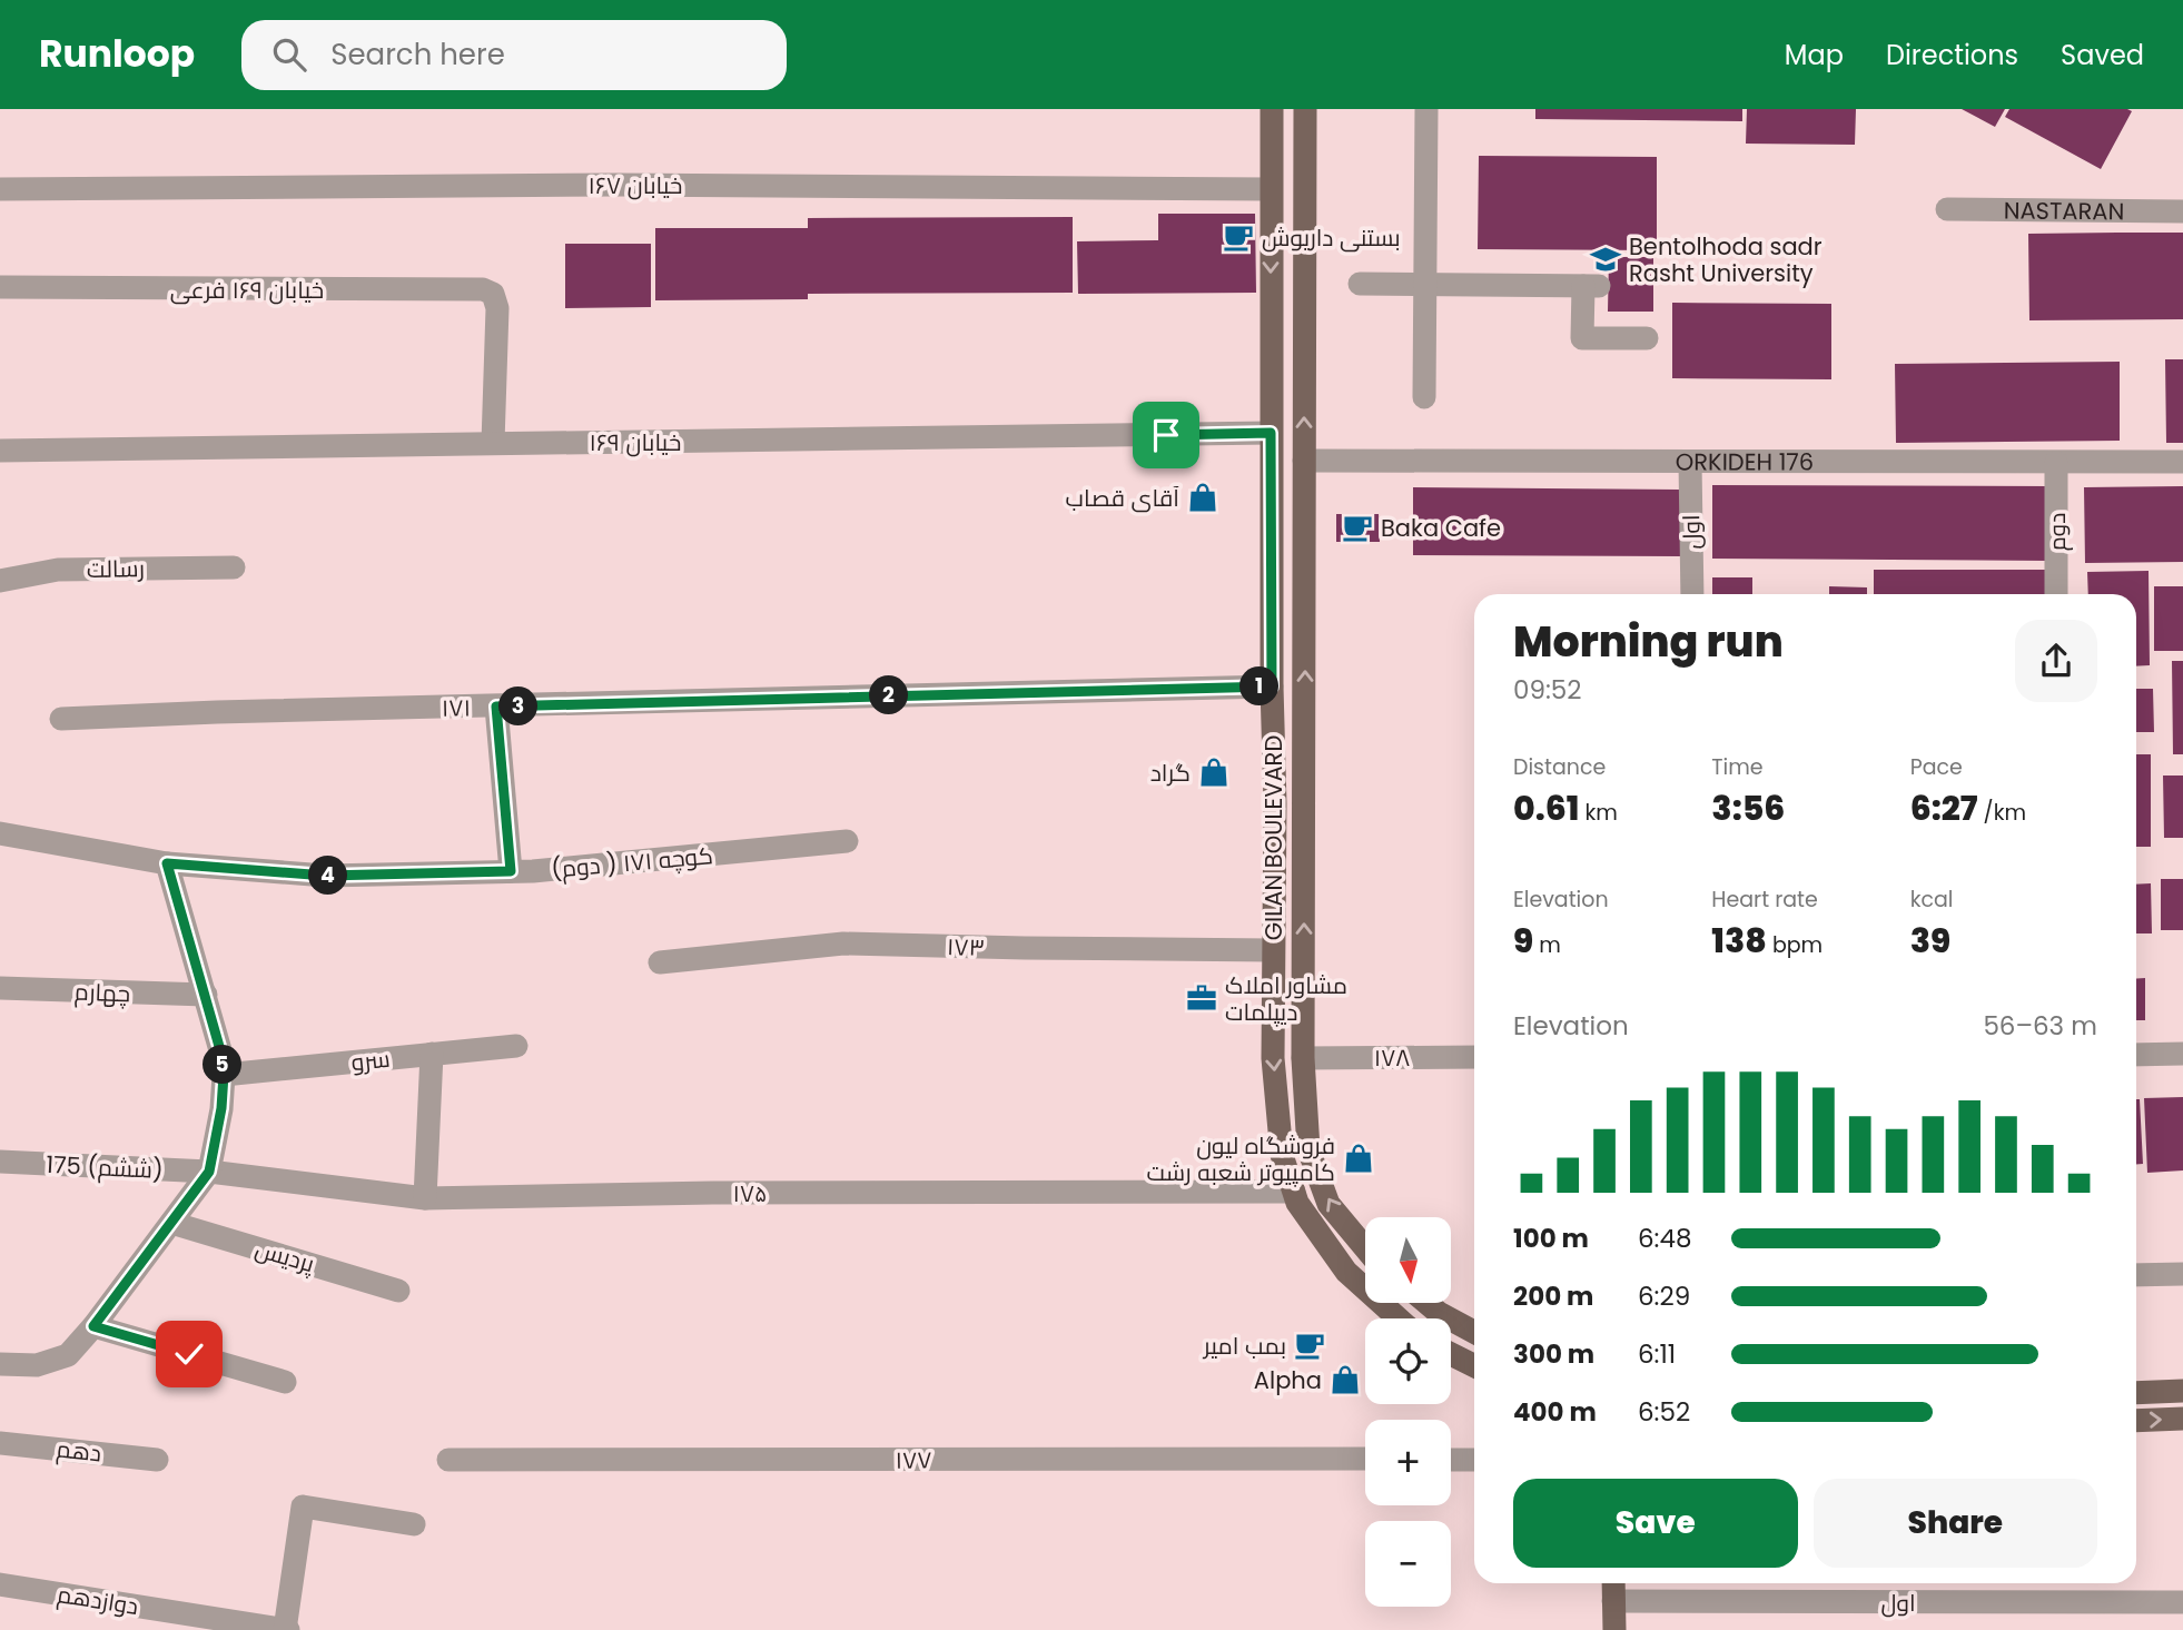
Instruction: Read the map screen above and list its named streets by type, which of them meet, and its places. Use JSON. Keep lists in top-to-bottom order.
{
  "streets": {
    "main road": ["GILAN BOULEVARD"],
    "street": [
      "خیابان ۱۶۷",
      "NASTARAN",
      "خیابان ۱۶۹ فرعی",
      "خیابان ۱۶۹",
      "ORKIDEH 176",
      "اول",
      "دوم",
      "رسالت",
      "۱۷۱",
      "کوچه ۱۷۱ ( دوم)",
      "۱۷۳",
      "چهارم",
      "۱۷۸",
      "سرو",
      "175 (ششم)",
      "۱۷۵",
      "پردیس",
      "دهم",
      "۱۷۷",
      "دوازدهم"
    ]
  },
  "crossings": [
    ["خیابان ۱۶۷", "GILAN BOULEVARD"],
    ["خیابان ۱۶۹ فرعی", "خیابان ۱۶۹"],
    ["خیابان ۱۶۹", "GILAN BOULEVARD"],
    ["ORKIDEH 176", "اول"],
    ["ORKIDEH 176", "دوم"],
    ["ORKIDEH 176", "GILAN BOULEVARD"],
    ["۱۷۱", "GILAN BOULEVARD"],
    ["GILAN BOULEVARD", "۱۷۳"],
    ["GILAN BOULEVARD", "۱۷۸"],
    ["GILAN BOULEVARD", "۱۷۵"],
    ["175 (ششم)", "۱۷۵"]
  ],
  "places": {
    "cafe": ["بستنی داریوش", "Baka Cafe", "بمب امیر"],
    "school or university": ["Bentolhoda sadr Rasht University"],
    "shop": [
      "آقای قصاب",
      "گراد",
      "فروشگاه لیون کامپیوتر شعبه رشت",
      "Alpha"
    ],
    "office": ["مشاور املاک دیپلمات"]
  },
  "north": "bottom",
  "page": {
    "header": "Runloop",
    "search": "Search here",
    "nav": ["Map", "Directions", "Saved"],
    "heading": ["Morning run", "09:52"],
    "pins": [
      "1",
      "2",
      "3",
      "4",
      "5"
    ],
    "stats": [
      ["Distance", "0.61 km"],
      ["Time", "3:56"],
      ["Pace", "6:27 /km"],
      ["Elevation", "9 m"],
      ["Heart rate", "138 bpm"],
      ["kcal", "39"]
    ],
    "chart": ["Elevation", "56–63 m"],
    "list": [
      {
        "name": "100 m",
        "note": "6:48"
      },
      {
        "name": "200 m",
        "note": "6:29"
      },
      {
        "name": "300 m",
        "note": "6:11"
      },
      {
        "name": "400 m",
        "note": "6:52"
      }
    ],
    "map_buttons": ["+", "−"],
    "buttons": ["Save", "Share"]
  }
}
